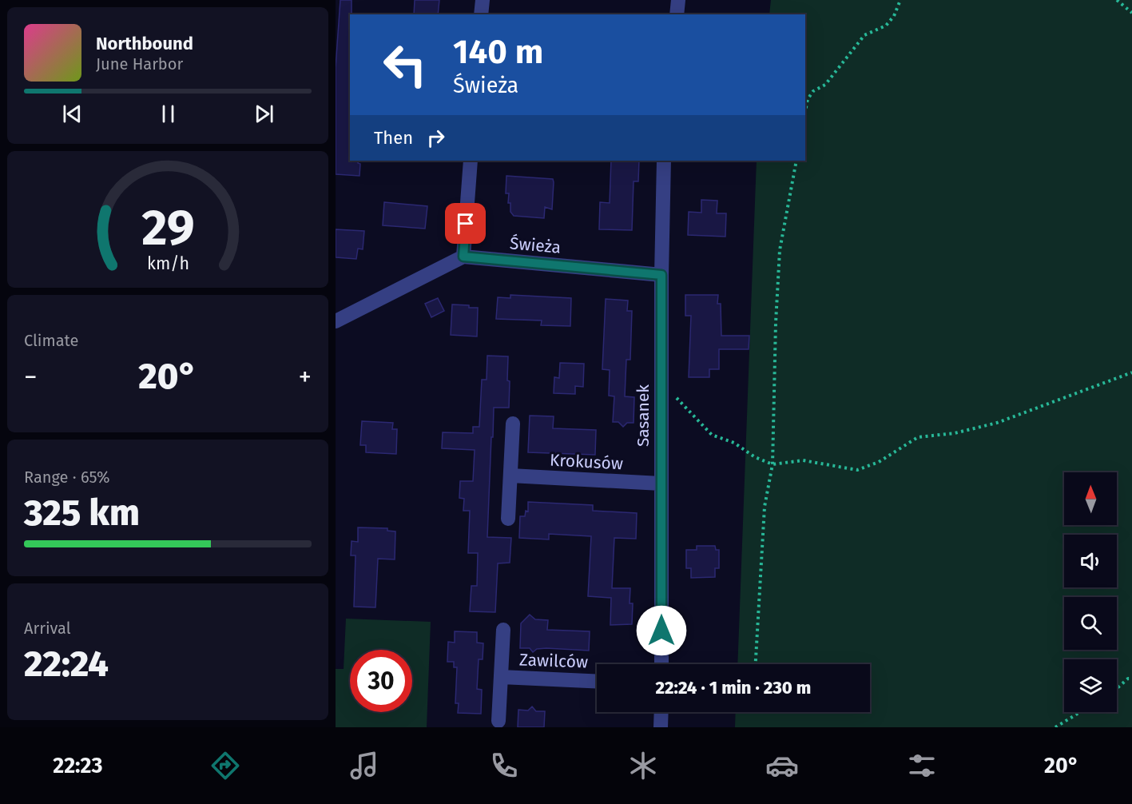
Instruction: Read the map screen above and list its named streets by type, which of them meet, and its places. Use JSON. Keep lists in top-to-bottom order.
{
  "streets": {
    "street": [
      "Świeża",
      "Sasanek",
      "Krokusów",
      "Zawilców"
    ]
  },
  "crossings": [
    ["Świeża", "Sasanek"],
    ["Sasanek", "Krokusów"]
  ],
  "north": "top",
  "page": {
    "turn": ["140 m", "Świeża"],
    "song": ["Northbound", "June Harbor"],
    "then": "Then",
    "tile": [
      "Climate",
      ["Range · 65%", "325 km"],
      ["Arrival", "22:24"]
    ],
    "heat": ["−", "20°", "+"],
    "limit": "30",
    "trip": "22:24 · 1 min · 230 m",
    "tabs": ["22:23", "20°"],
    "gauge": ["29", "km/h"]
  }
}
